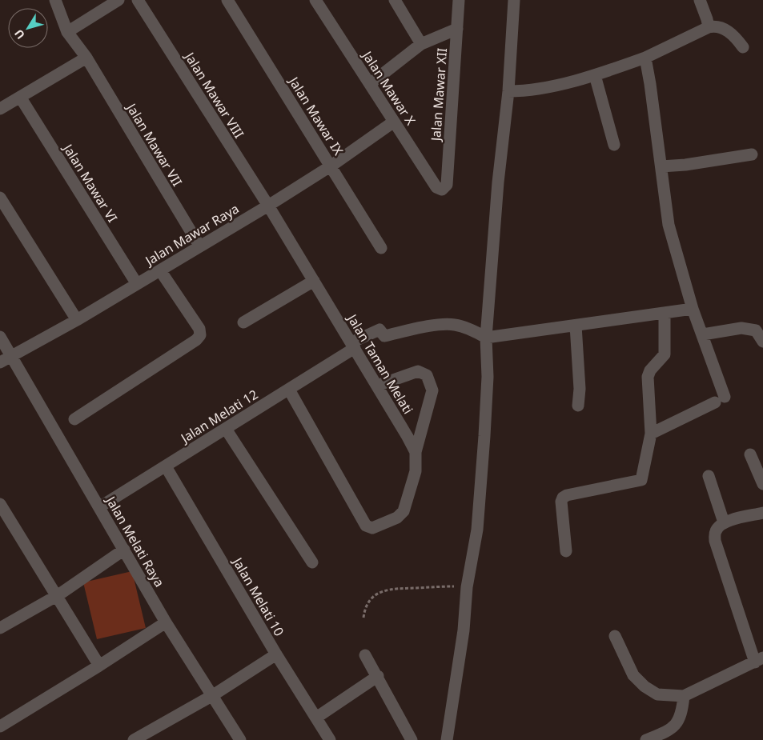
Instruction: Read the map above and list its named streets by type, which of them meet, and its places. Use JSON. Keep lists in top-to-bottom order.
{
  "streets": {
    "street": [
      "Jalan Mawar X",
      "Jalan Mawar XII",
      "Jalan Mawar VIII",
      "Jalan Mawar IX",
      "Jalan Mawar VII",
      "Jalan Mawar VI",
      "Jalan Mawar Raya",
      "Jalan Taman Melati",
      "Jalan Melati 12",
      "Jalan Melati Raya",
      "Jalan Melati 10"
    ]
  },
  "crossings": [
    ["Jalan Mawar X", "Jalan Mawar XII"],
    ["Jalan Mawar X", "Jalan Mawar Raya"],
    ["Jalan Mawar VIII", "Jalan Mawar Raya"],
    ["Jalan Mawar VIII", "Jalan Taman Melati"],
    ["Jalan Mawar IX", "Jalan Mawar Raya"],
    ["Jalan Mawar VII", "Jalan Mawar Raya"],
    ["Jalan Mawar VI", "Jalan Mawar Raya"],
    ["Jalan Mawar Raya", "Jalan Taman Melati"],
    ["Jalan Mawar Raya", "Jalan Melati Raya"],
    ["Jalan Taman Melati", "Jalan Melati 12"],
    ["Jalan Melati 12", "Jalan Melati Raya"],
    ["Jalan Melati 12", "Jalan Melati 10"]
  ],
  "north": "bottom left"
}
